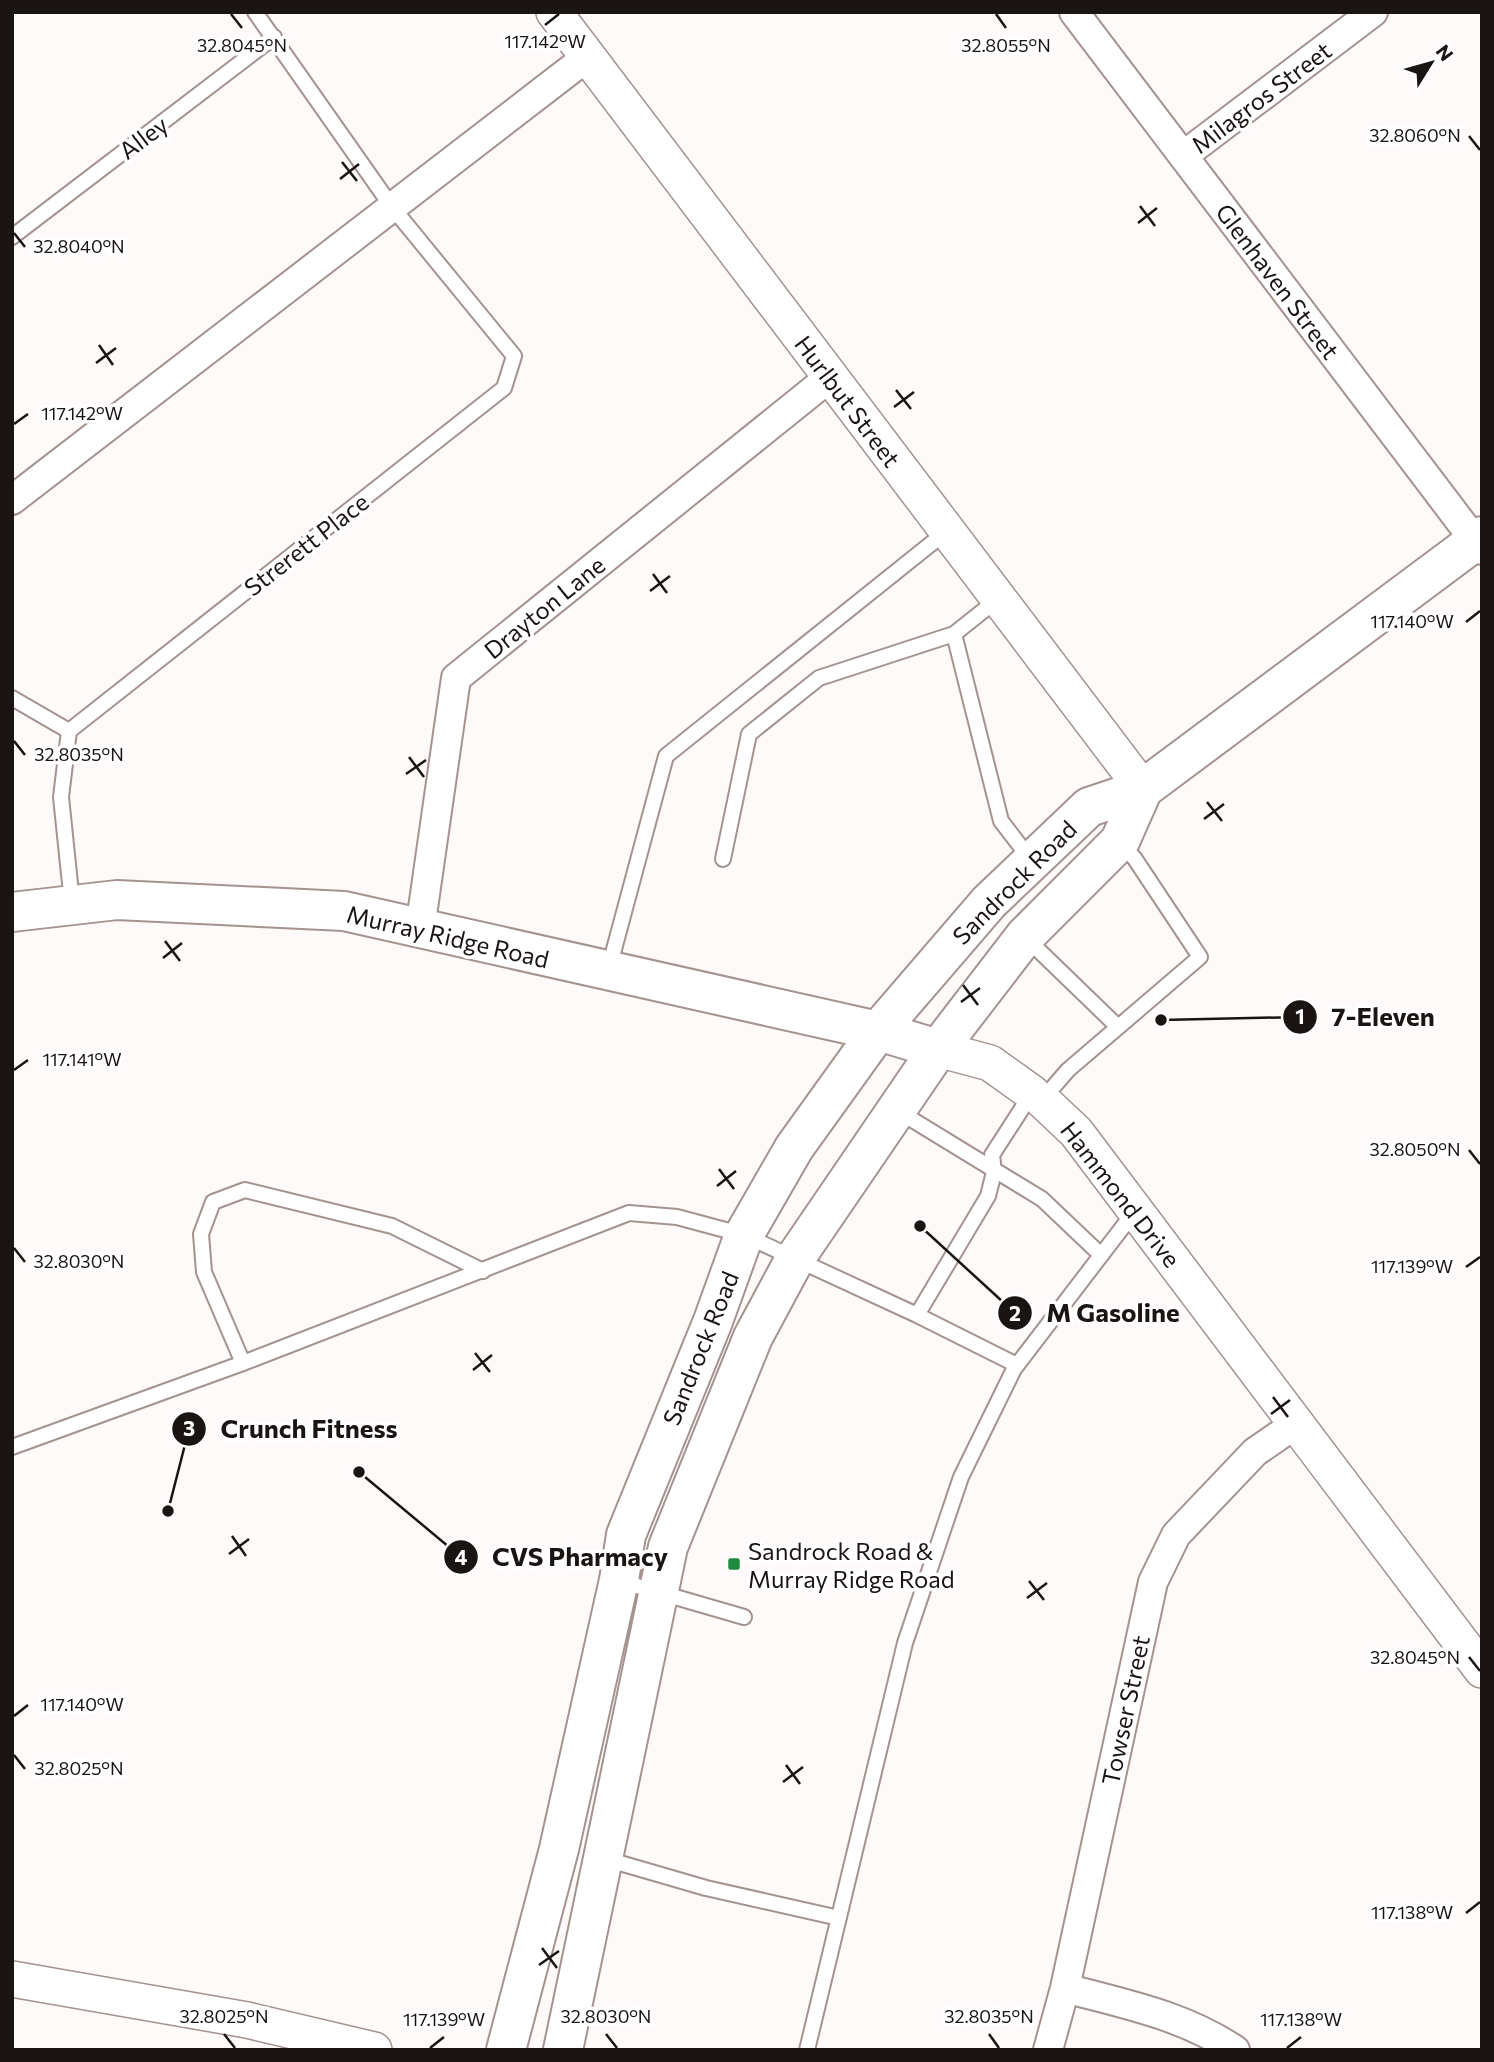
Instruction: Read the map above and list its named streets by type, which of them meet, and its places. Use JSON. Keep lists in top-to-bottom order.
{
  "streets": {
    "main road": ["Sandrock Road", "Murray Ridge Road", "Hammond Drive"],
    "street": [
      "Milagros Street",
      "Glenhaven Street",
      "Hurlbut Street",
      "Drayton Lane",
      "Towser Street"
    ],
    "lane": ["Alley", "Strerett Place"]
  },
  "crossings": [
    ["Milagros Street", "Glenhaven Street"],
    ["Glenhaven Street", "Sandrock Road"],
    ["Hurlbut Street", "Drayton Lane"],
    ["Hurlbut Street", "Sandrock Road"],
    ["Drayton Lane", "Murray Ridge Road"],
    ["Sandrock Road", "Murray Ridge Road"],
    ["Sandrock Road", "Hammond Drive"],
    ["Murray Ridge Road", "Hammond Drive"],
    ["Hammond Drive", "Towser Street"]
  ],
  "places": {
    "other": [
      "7-Eleven",
      "M Gasoline",
      "CVS Pharmacy",
      "Crunch Fitness"
    ],
    "transit": ["Sandrock Road & Murray Ridge Road"]
  },
  "north": "top right",
  "coordinates": [
    "117.142°W",
    "32.8045°N",
    "32.8055°N",
    "32.8060°N",
    "32.8040°N",
    "117.140°W",
    "32.8035°N",
    "117.141°W",
    "32.8050°N",
    "32.8030°N",
    "117.139°W",
    "32.8025°N",
    "117.138°W"
  ]
}
